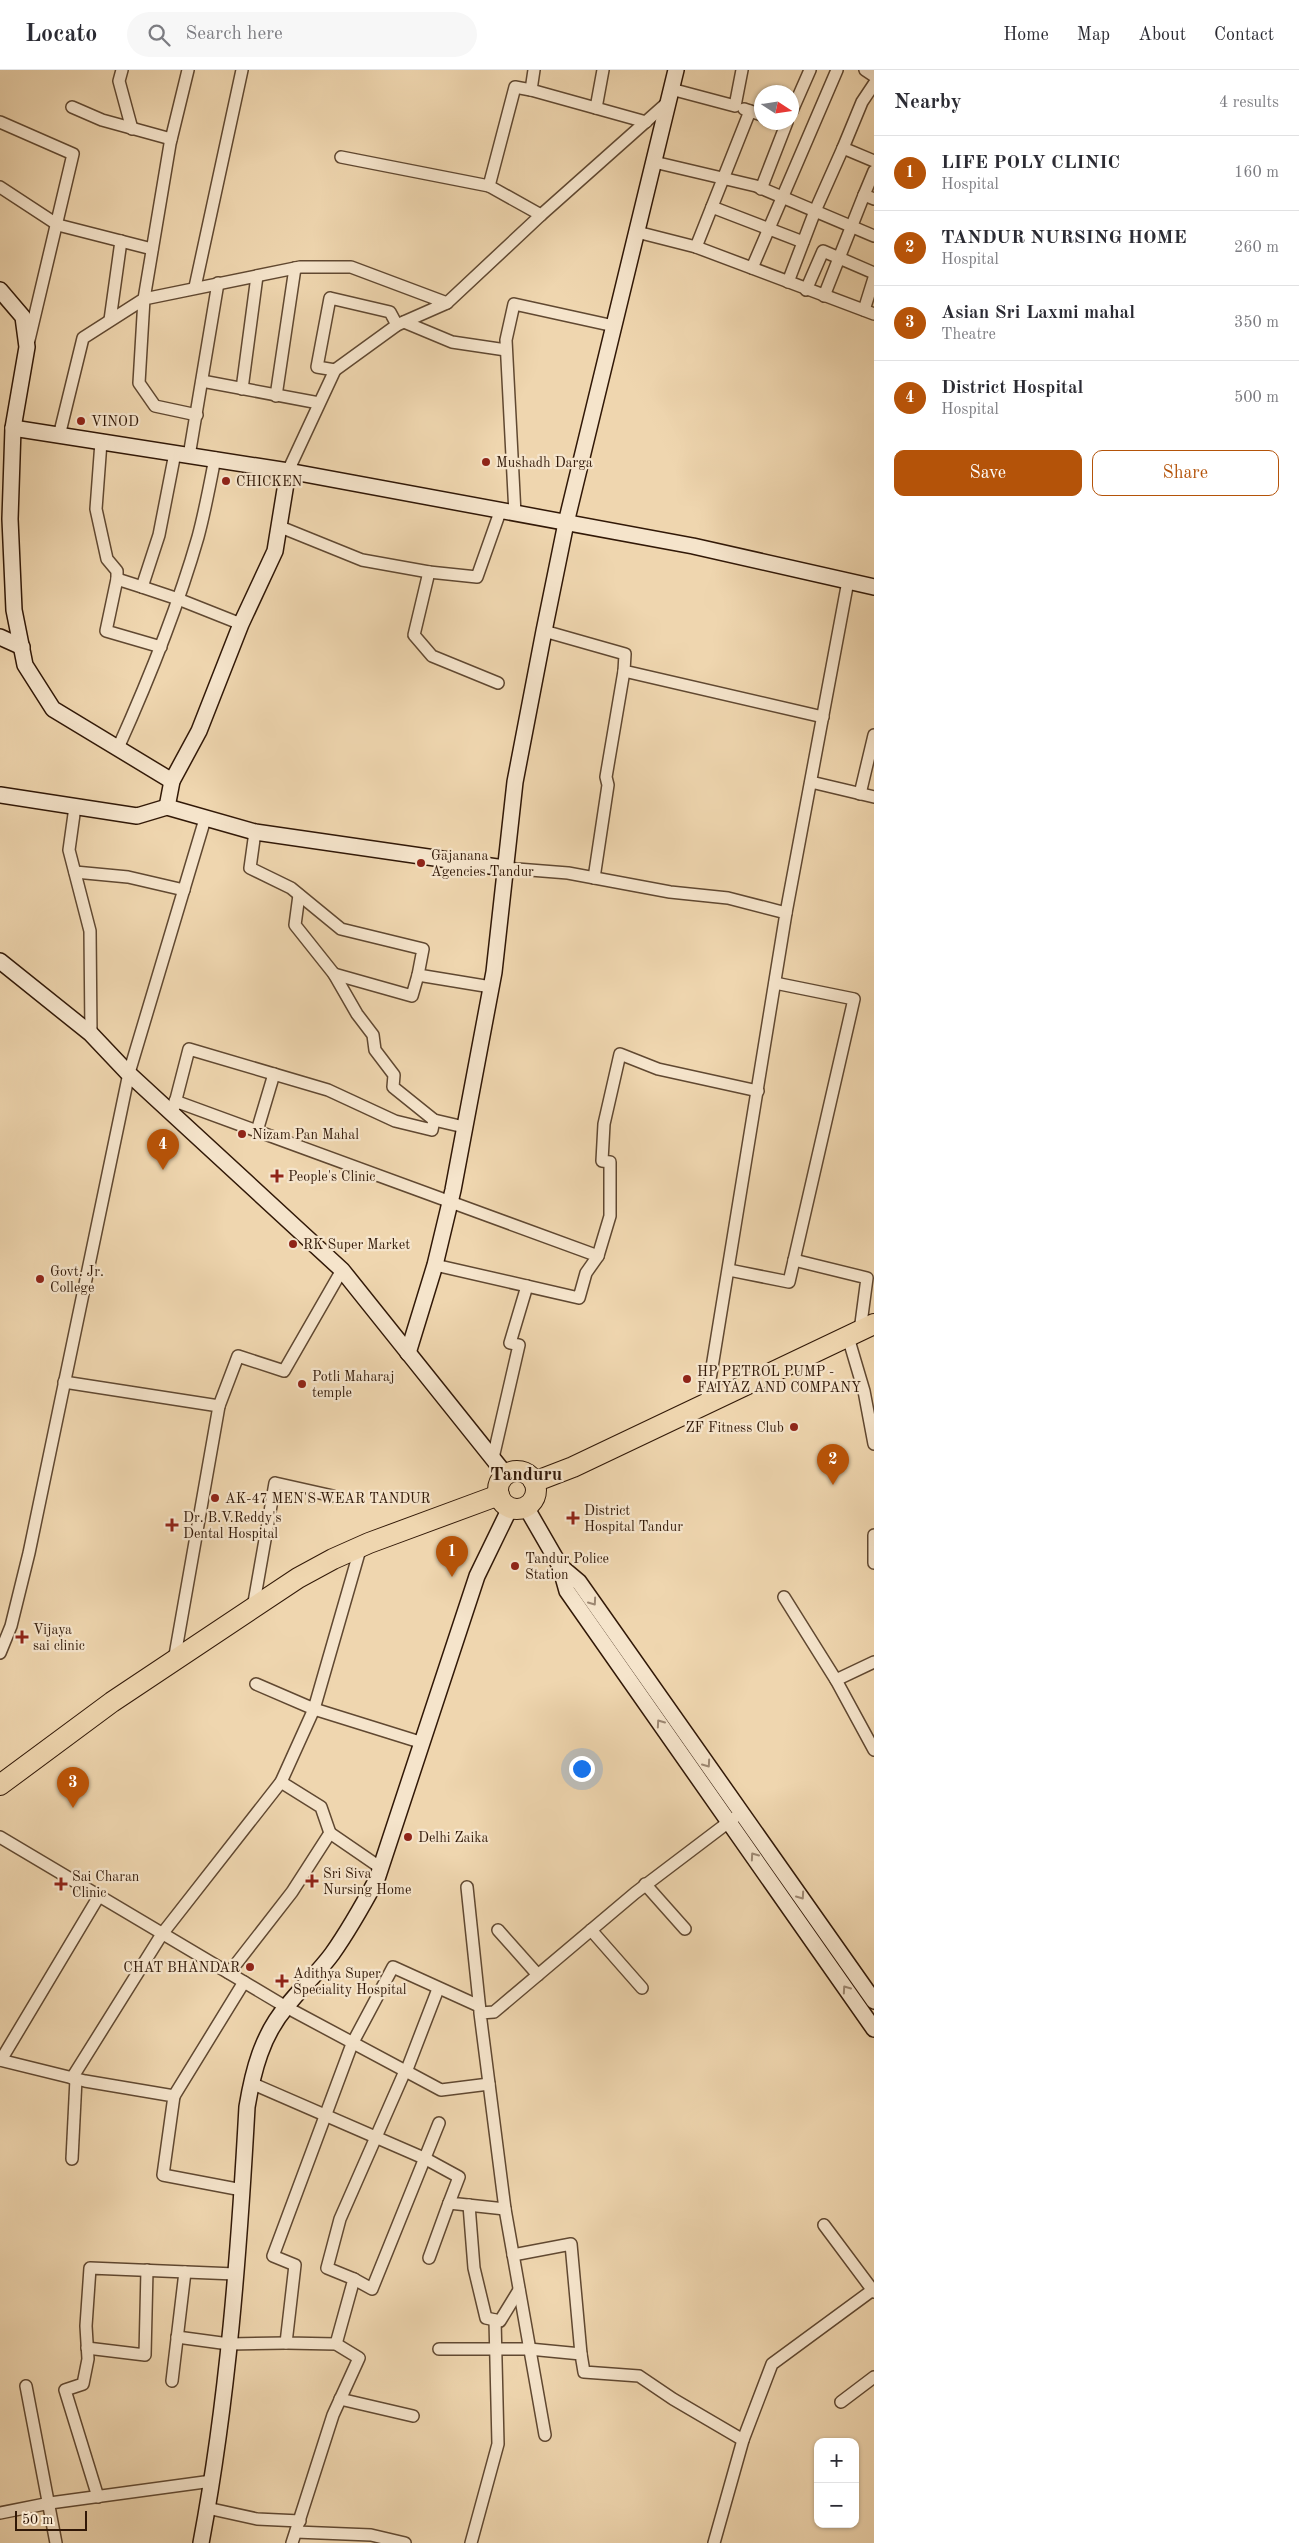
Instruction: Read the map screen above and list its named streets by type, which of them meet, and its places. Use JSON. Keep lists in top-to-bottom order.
{
  "districts": ["Tanduru"],
  "places": {
    "other": [
      "VINOD",
      "Mushadh Darga",
      "CHICKEN",
      "Gajanana Agencies Tandur",
      "Nizam Pan Mahal",
      "RK Super Market",
      "Govt. Jr. College",
      "HP PETROL PUMP - FAIYAZ AND COMPANY",
      "Potli Maharaj temple",
      "ZF Fitness Club",
      "AK-47 MEN'S WEAR TANDUR",
      "Tandur Police Station",
      "Delhi Zaika",
      "CHAT BHANDAR"
    ],
    "health": [
      "People's Clinic",
      "District Hospital Tandur",
      "Dr. B.V.Reddy's Dental Hospital",
      "Vijaya sai clinic",
      "Sri Siva Nursing Home",
      "Sai Charan Clinic",
      "Adithya Super Speciality Hospital"
    ]
  },
  "scale_bar": "50 m",
  "north": "right",
  "page": {
    "header": "Locato",
    "search": "Search here",
    "nav": [
      "Home",
      "Map",
      "About",
      "Contact"
    ],
    "heading": ["Nearby", "4 results"],
    "list": [
      {
        "mark": "1",
        "name": "LIFE POLY CLINIC",
        "note": "Hospital",
        "value": "160 m"
      },
      {
        "mark": "2",
        "name": "TANDUR NURSING HOME",
        "note": "Hospital",
        "value": "260 m"
      },
      {
        "mark": "3",
        "name": "Asian Sri Laxmi mahal",
        "note": "Theatre",
        "value": "350 m"
      },
      {
        "mark": "4",
        "name": "District Hospital",
        "note": "Hospital",
        "value": "500 m"
      }
    ],
    "buttons": ["Save", "Share"],
    "pins": [
      "4",
      "2",
      "1",
      "3"
    ],
    "map_buttons": ["+", "−"],
    "scale": "50 m"
  }
}
